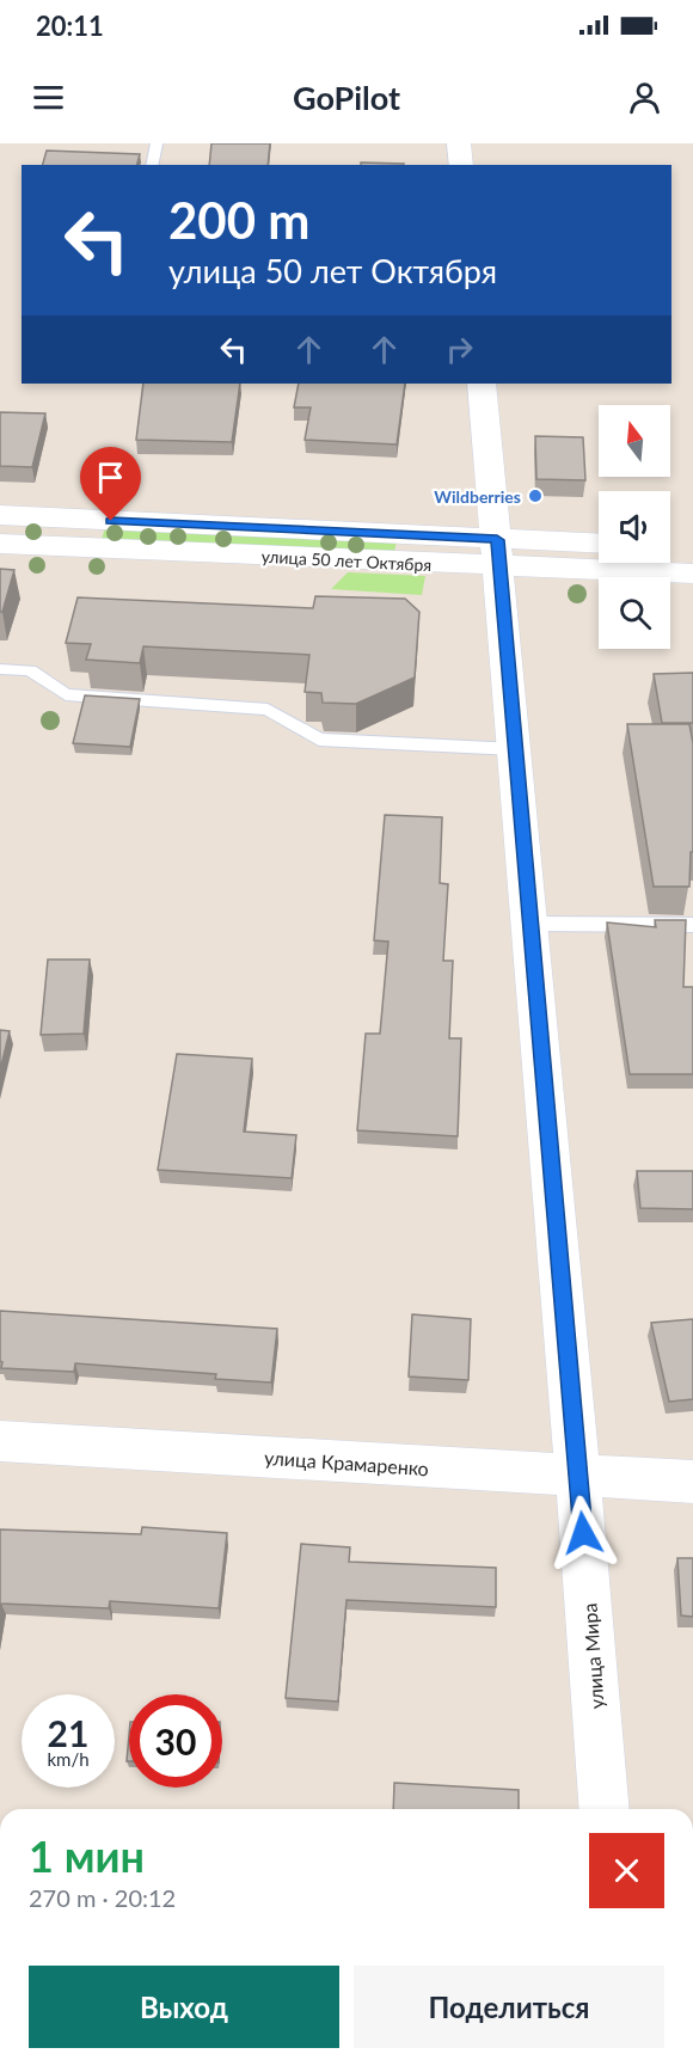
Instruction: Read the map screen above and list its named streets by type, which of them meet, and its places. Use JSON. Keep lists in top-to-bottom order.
{
  "streets": {
    "street": ["улица 50 лет Октября", "улица Крамаренко", "улица Мира"]
  },
  "crossings": [
    ["улица 50 лет Октября", "улица Мира"],
    ["улица Крамаренко", "улица Мира"]
  ],
  "places": ["Wildberries"],
  "north": "top",
  "page": {
    "status": "20:11",
    "header": "GoPilot",
    "turn": ["200 m", "улица 50 лет Октября"],
    "speed": "21 km/h",
    "limit": "30",
    "heading": ["1 мин", "270 m · 20:12"],
    "buttons": ["Выход", "Поделиться"]
  }
}
